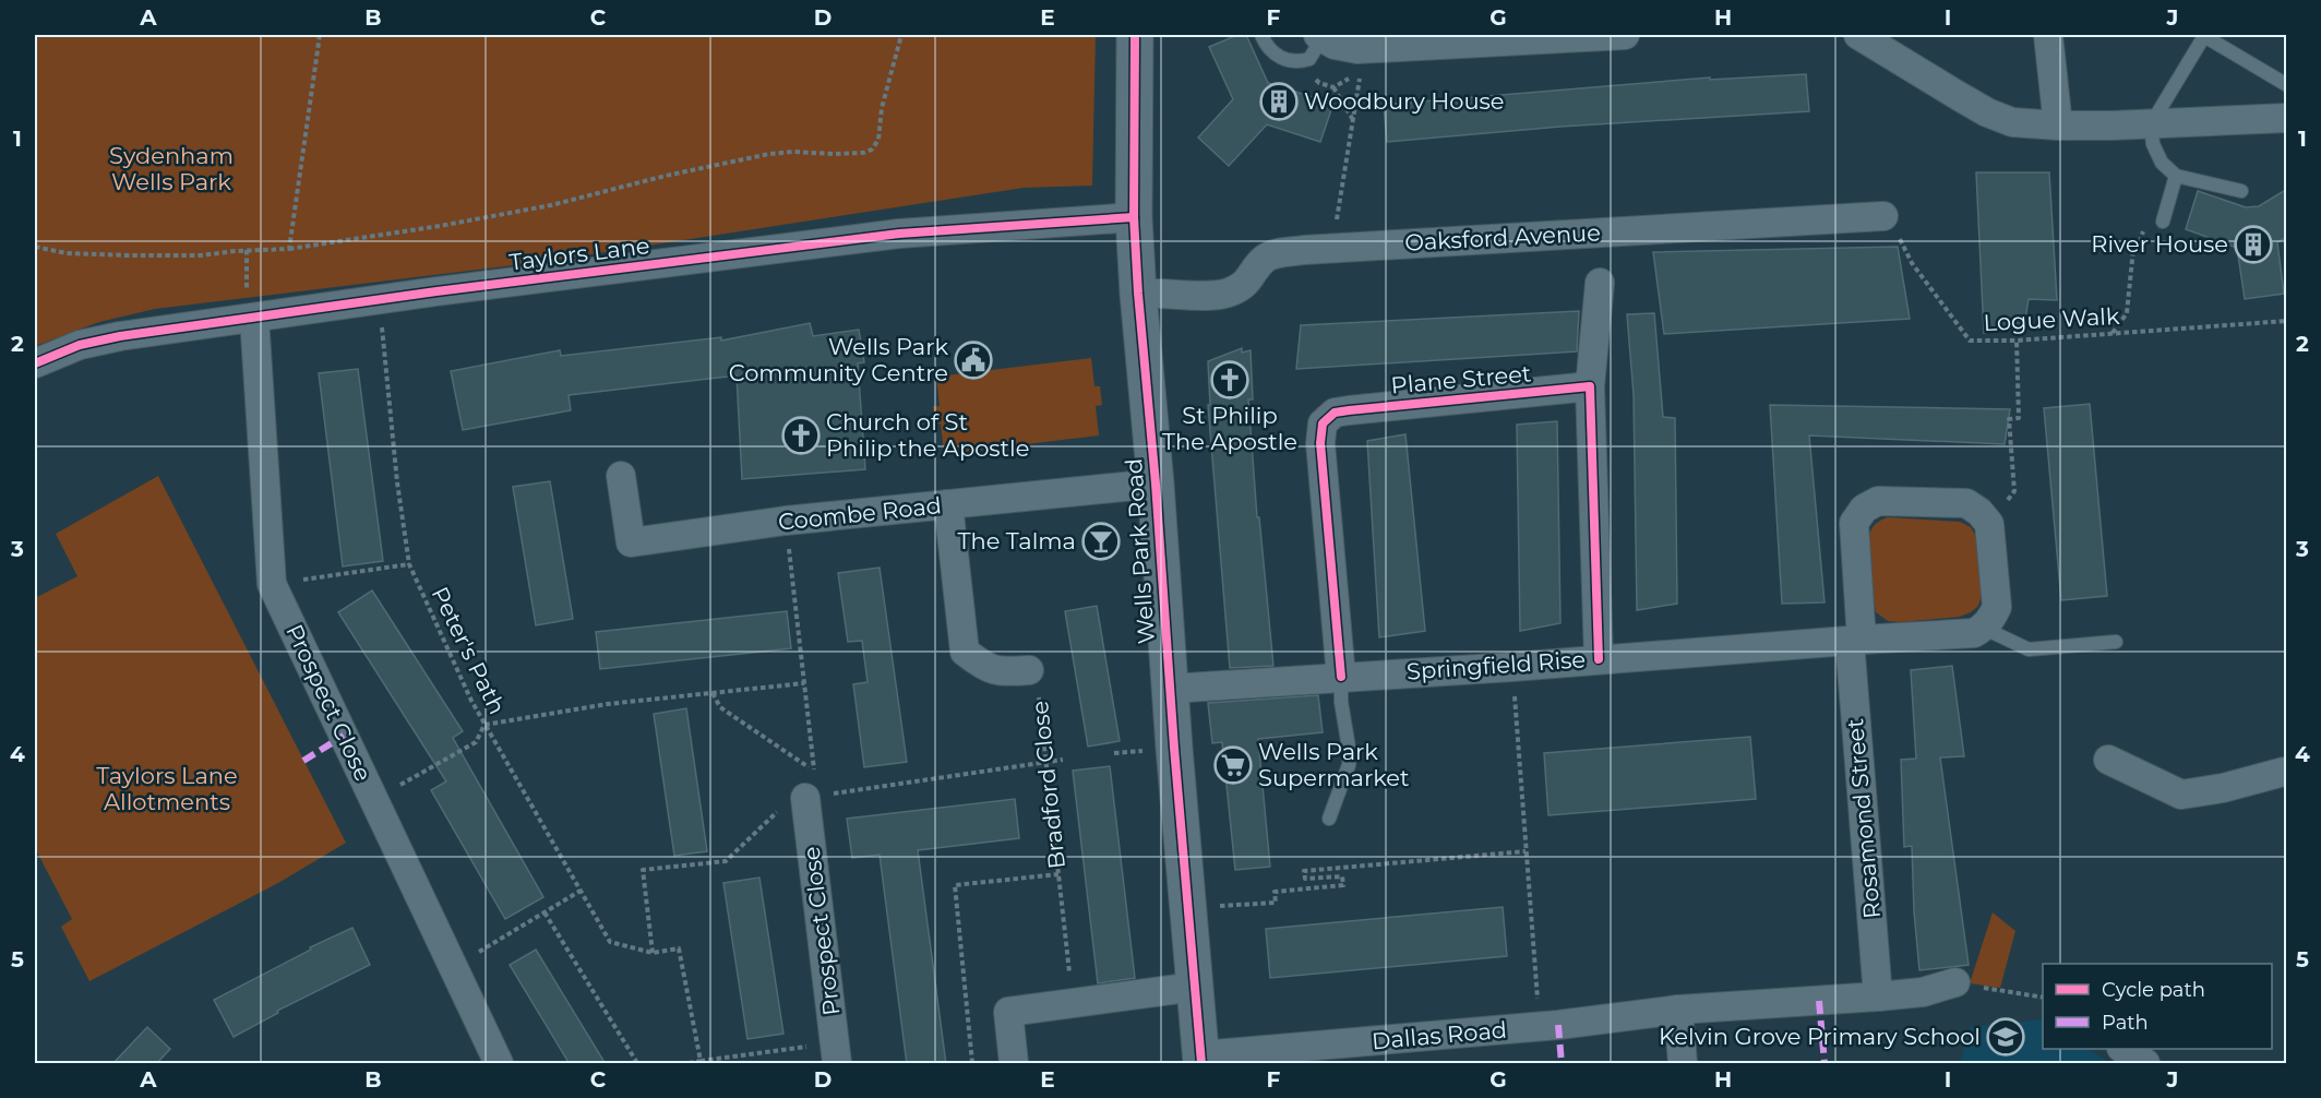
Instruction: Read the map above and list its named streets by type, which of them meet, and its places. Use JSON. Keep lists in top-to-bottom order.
{
  "streets": {
    "street": [
      "Oaksford Avenue",
      "Taylors Lane",
      "Plane Street",
      "Coombe Road",
      "Wells Park Road",
      "Springfield Rise",
      "Prospect Close",
      "Bradford Close",
      "Rosamond Street",
      "Dallas Road"
    ],
    "path": ["Logue Walk", "Peter's Path"]
  },
  "crossings": [
    ["Oaksford Avenue", "Logue Walk"],
    ["Oaksford Avenue", "Wells Park Road"],
    ["Taylors Lane", "Wells Park Road"],
    ["Taylors Lane", "Peter's Path"],
    ["Taylors Lane", "Prospect Close"],
    ["Plane Street", "Springfield Rise"],
    ["Coombe Road", "Wells Park Road"],
    ["Coombe Road", "Bradford Close"],
    ["Wells Park Road", "Springfield Rise"],
    ["Wells Park Road", "Dallas Road"],
    ["Springfield Rise", "Rosamond Street"],
    ["Rosamond Street", "Dallas Road"]
  ],
  "parks": ["Sydenham Wells Park", "Taylors Lane Allotments"],
  "places": {
    "building": ["Woodbury House", "River House"],
    "public building": ["Wells Park Community Centre"],
    "church": ["St Philip The Apostle", "Church of St Philip the Apostle"],
    "bar": ["The Talma"],
    "supermarket": ["Wells Park Supermarket"],
    "school or university": ["Kelvin Grove Primary School"]
  },
  "legend": ["Cycle path", "Path"],
  "grid": {
    "columns": [
      "A",
      "B",
      "C",
      "D",
      "E",
      "F",
      "G",
      "H",
      "I",
      "J"
    ],
    "rows": [
      "1",
      "2",
      "3",
      "4",
      "5"
    ]
  }
}
